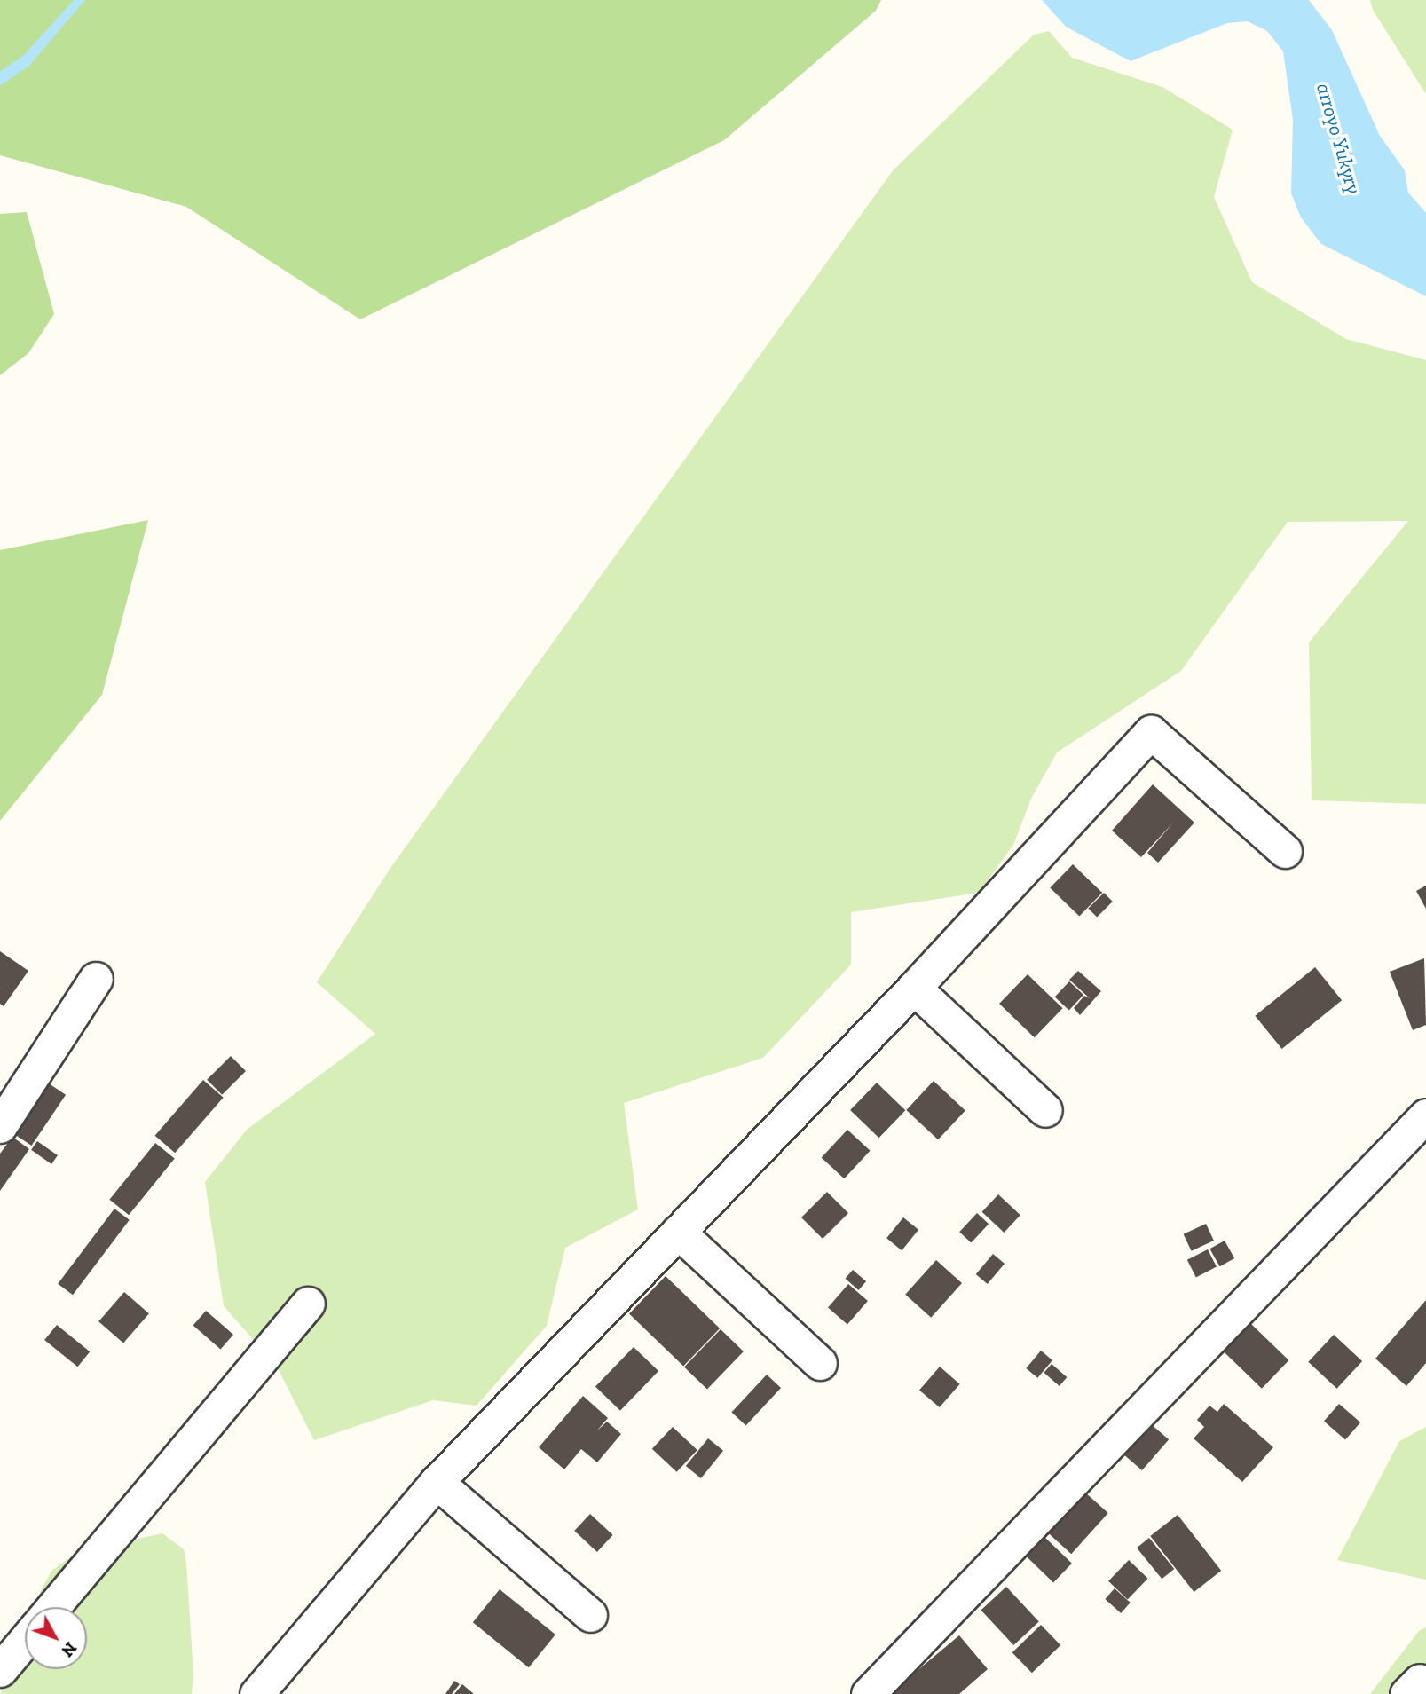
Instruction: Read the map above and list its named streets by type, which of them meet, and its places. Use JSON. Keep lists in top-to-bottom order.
{
  "water": ["arroyo Yukyry"],
  "north": "bottom right"
}
